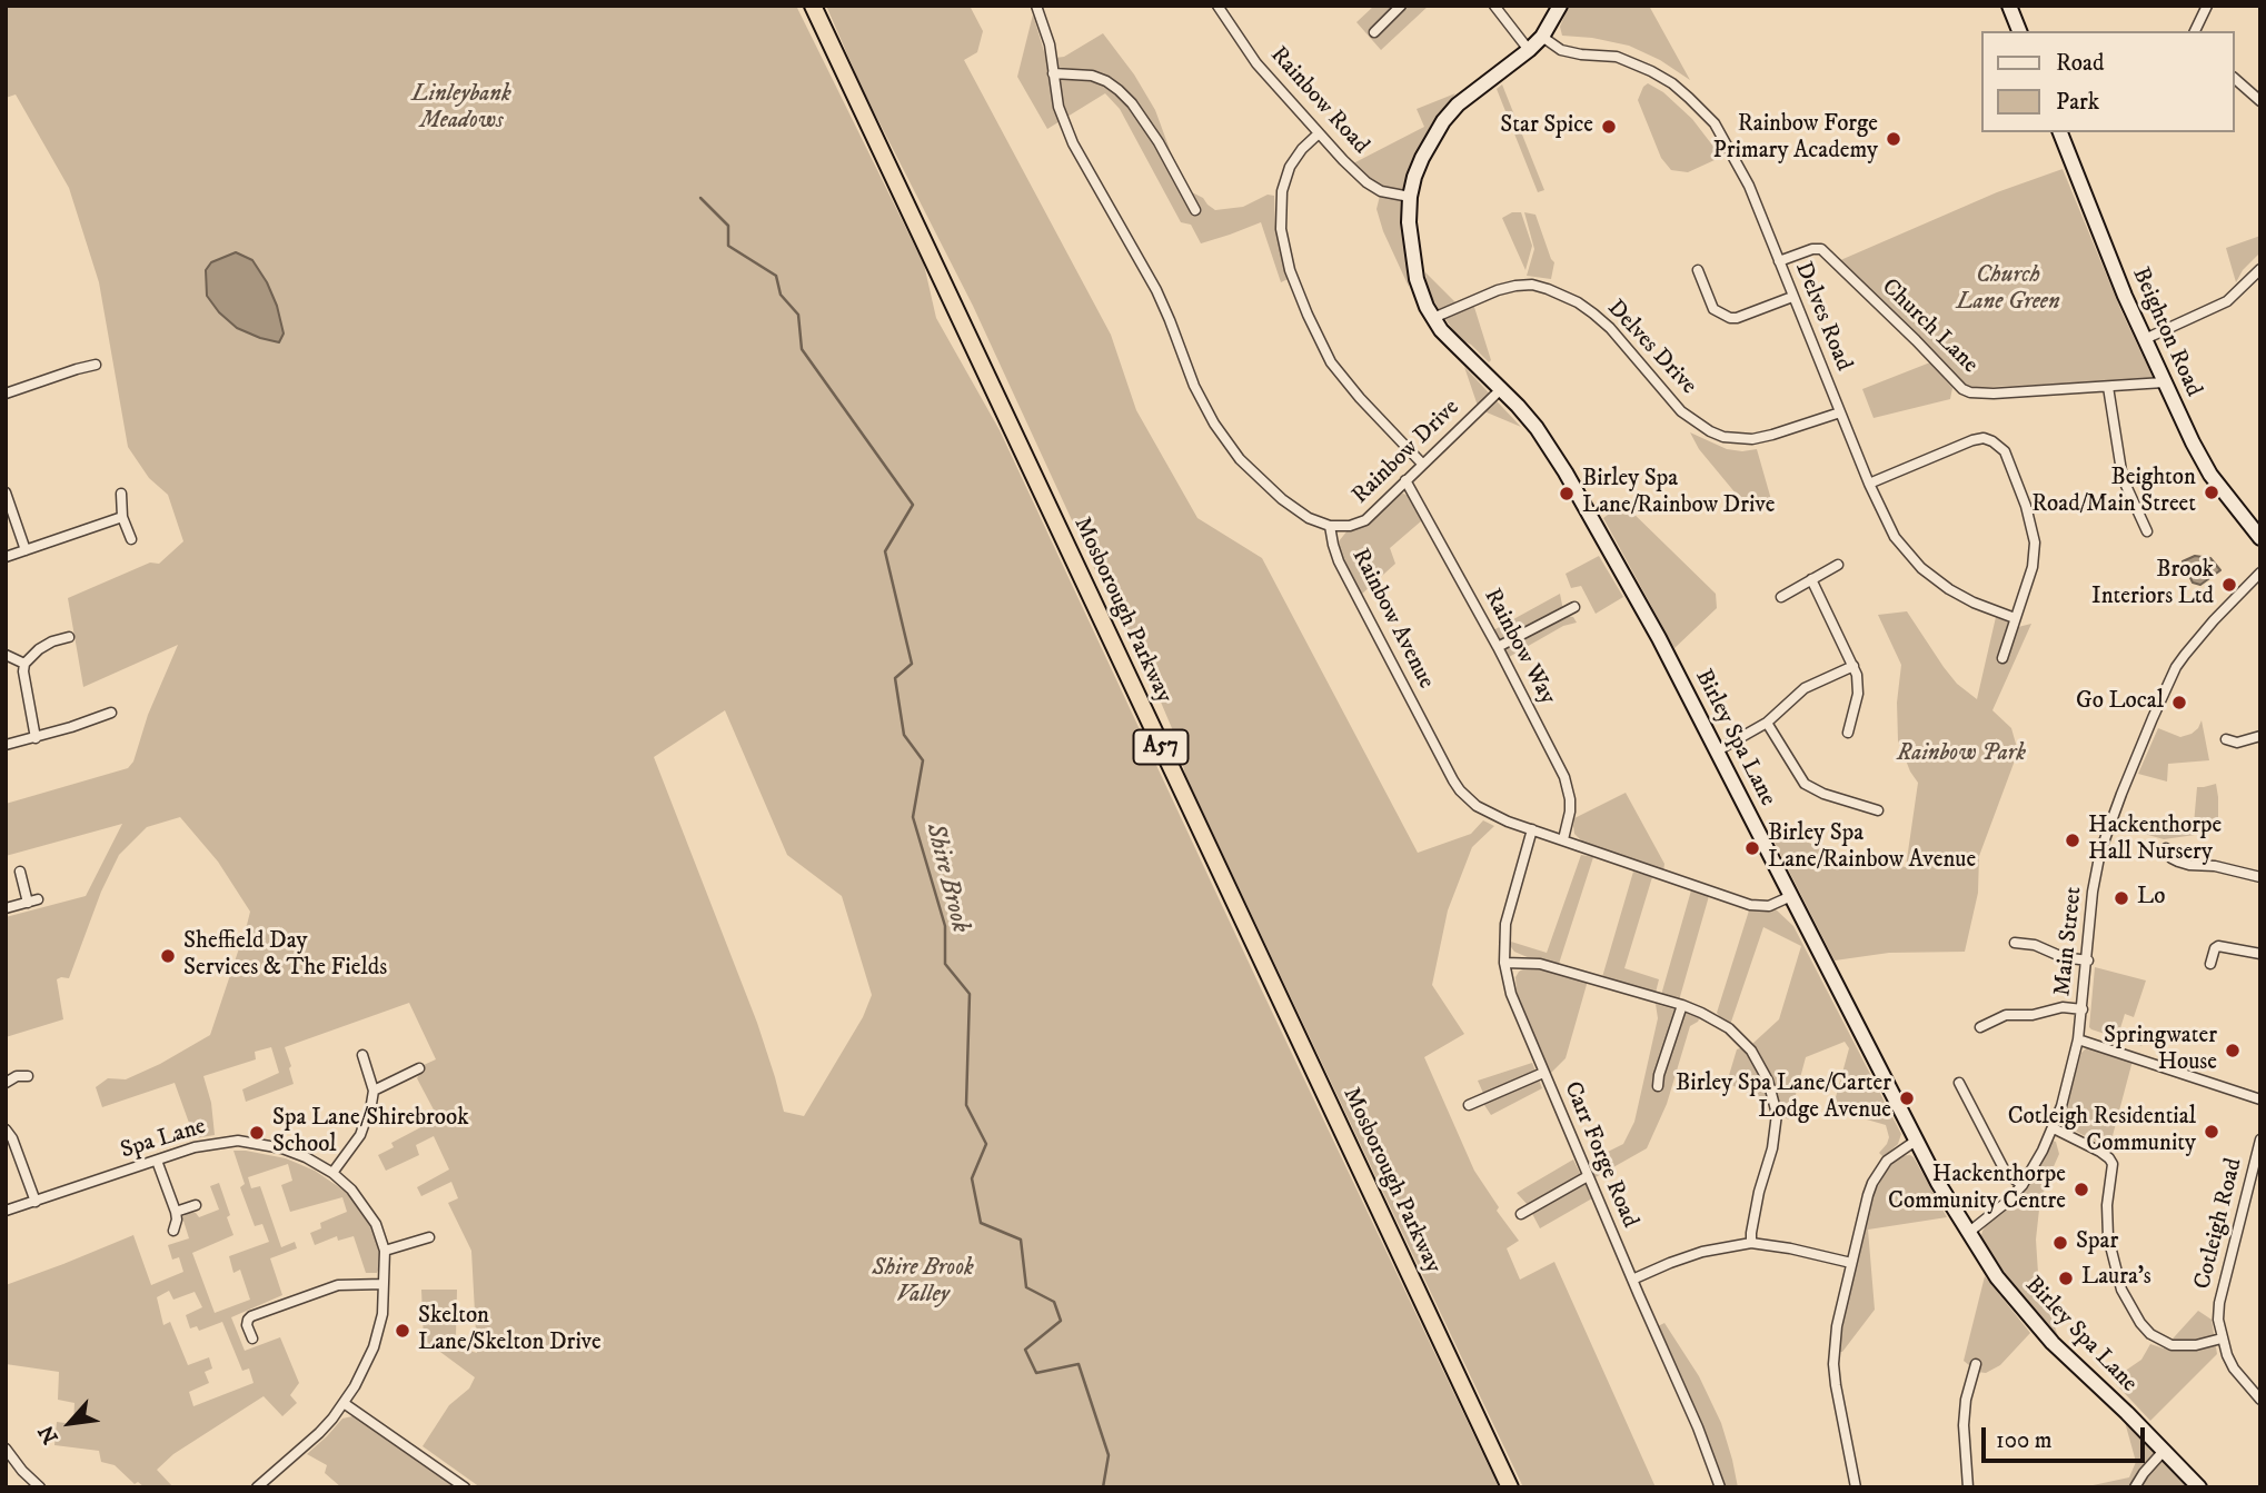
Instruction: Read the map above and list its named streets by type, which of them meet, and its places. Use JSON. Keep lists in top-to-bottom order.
{
  "streets": {
    "highway": ["Mosborough Parkway", "A57"],
    "street": [
      "Rainbow Road",
      "Delves Road",
      "Church Lane",
      "Beighton Road",
      "Delves Drive",
      "Rainbow Drive",
      "Rainbow Avenue",
      "Rainbow Way",
      "Birley Spa Lane",
      "Main Street",
      "Spa Lane",
      "Carr Forge Road",
      "Cotleigh Road"
    ]
  },
  "crossings": [
    ["Rainbow Road", "Birley Spa Lane"],
    ["Delves Road", "Church Lane"],
    ["Delves Road", "Delves Drive"],
    ["Delves Road", "Birley Spa Lane"],
    ["Church Lane", "Beighton Road"],
    ["Delves Drive", "Birley Spa Lane"],
    ["Rainbow Drive", "Rainbow Avenue"],
    ["Rainbow Drive", "Rainbow Way"],
    ["Rainbow Drive", "Birley Spa Lane"],
    ["Rainbow Avenue", "Rainbow Way"],
    ["Rainbow Avenue", "Birley Spa Lane"],
    ["Rainbow Avenue", "Carr Forge Road"],
    ["Birley Spa Lane", "Main Street"]
  ],
  "water": ["Shire Brook"],
  "parks": [
    "Linleybank Meadows",
    "Church Lane Green",
    "Rainbow Park",
    "Shire Brook Valley"
  ],
  "places": [
    "Star Spice",
    "Rainbow Forge Primary Academy",
    "Beighton Road/Main Street",
    "Birley Spa Lane/Rainbow Drive",
    "Brook Interiors Ltd",
    "Go Local",
    "Hackenthorpe Hall Nursery",
    "Birley Spa Lane/Rainbow Avenue",
    "Lo",
    "Sheffield Day Services & The Fields",
    "Springwater House",
    "Birley Spa Lane/Carter Lodge Avenue",
    "Cotleigh Residential Community",
    "Spa Lane/Shirebrook School",
    "Hackenthorpe Community Centre",
    "Spar",
    "Laura's",
    "Skelton Lane/Skelton Drive"
  ],
  "legend": ["Road", "Park"],
  "scale_bar": "100 m",
  "north": "bottom left"
}
